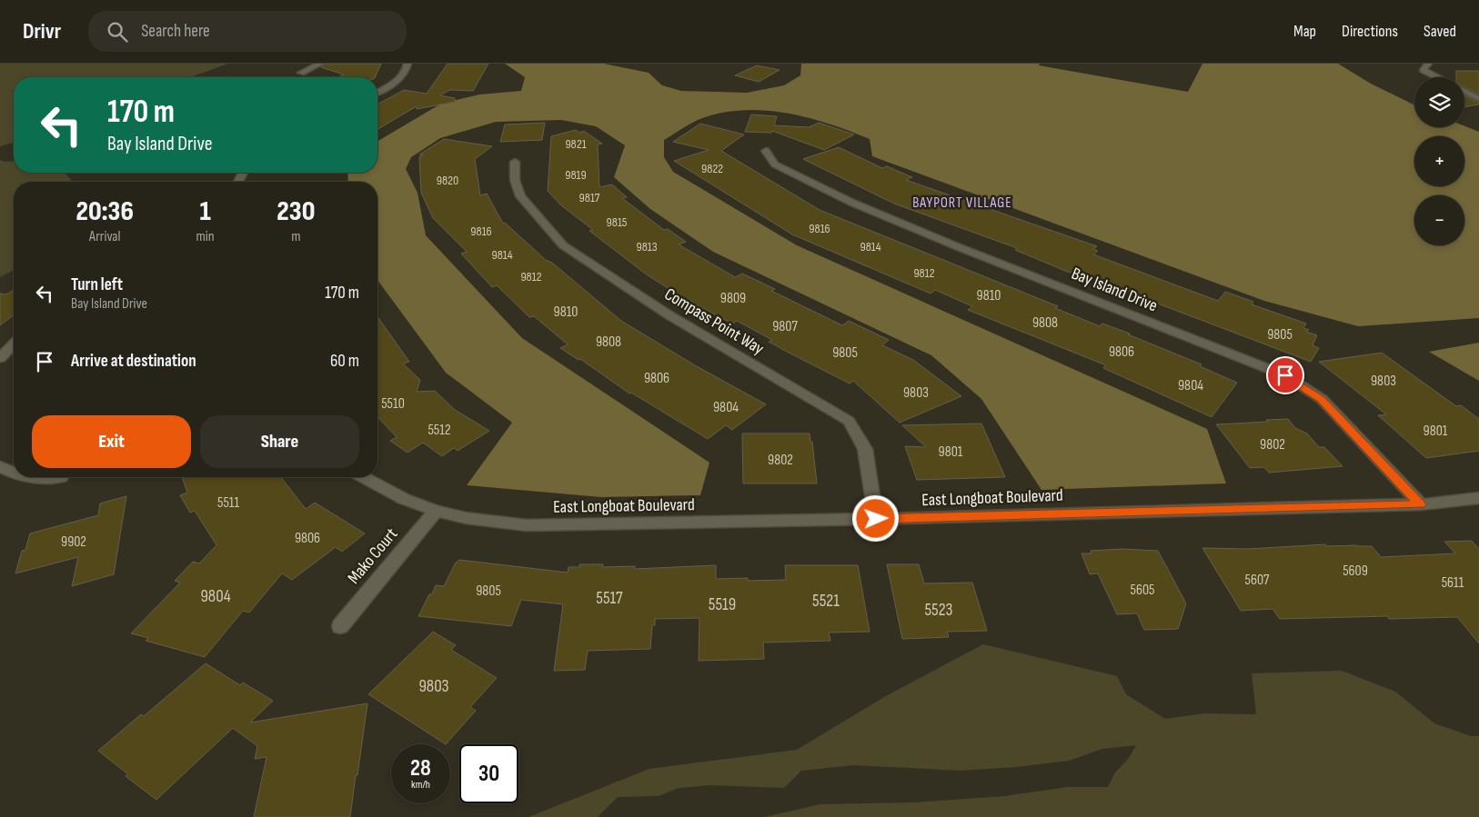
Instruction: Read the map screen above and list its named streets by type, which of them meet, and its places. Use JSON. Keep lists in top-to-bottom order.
{
  "streets": {
    "street": [
      "Bay Island Drive",
      "Compass Point Way",
      "East Longboat Boulevard",
      "Mako Court"
    ]
  },
  "crossings": [
    ["Bay Island Drive", "East Longboat Boulevard"],
    ["Compass Point Way", "East Longboat Boulevard"],
    ["East Longboat Boulevard", "Mako Court"]
  ],
  "districts": ["BAYPORT VILLAGE"],
  "house_numbers": [
    "9821",
    "9822",
    "9819",
    "9820",
    "9817",
    "9815",
    "9816",
    "9816",
    "9813",
    "9814",
    "9814",
    "9812",
    "9812",
    "9810",
    "9809",
    "9810",
    "9808",
    "9807",
    "9805",
    "9808",
    "9806",
    "9805",
    "9806",
    "9803",
    "9804",
    "9803",
    "5510",
    "9804",
    "5512",
    "9801",
    "9802",
    "9801",
    "9802",
    "5511",
    "9806",
    "9902",
    "5609",
    "5607",
    "5611",
    "5605",
    "9805",
    "9804",
    "5517",
    "5521",
    "5519",
    "5523",
    "9803"
  ],
  "page": {
    "header": "Drivr",
    "search": "Search here",
    "nav": ["Map", "Directions", "Saved"],
    "map_buttons": ["+", "−"],
    "turn": ["170 m", "Bay Island Drive"],
    "eta": [
      "20:36",
      "Arrival",
      "1",
      "min",
      "230",
      "m"
    ],
    "list": [
      {
        "name": "Turn left",
        "note": "Bay Island Drive",
        "value": "170 m"
      },
      {
        "name": "Arrive at destination",
        "value": "60 m"
      }
    ],
    "buttons": ["Exit", "Share"],
    "speed": "28 km/h",
    "limit": "30"
  }
}
